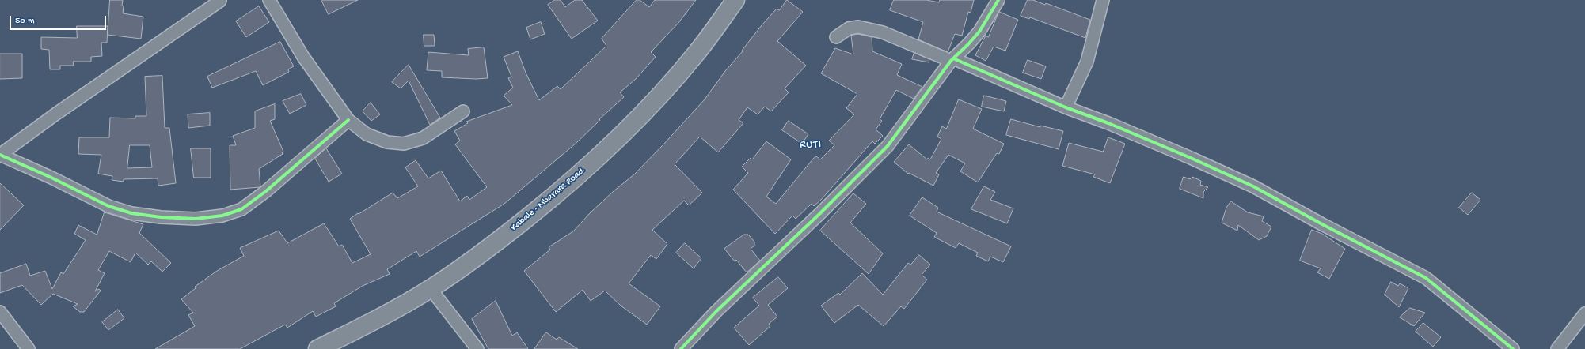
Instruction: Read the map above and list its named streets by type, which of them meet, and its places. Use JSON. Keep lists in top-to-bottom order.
{
  "streets": {
    "main road": ["Kabale - Mbarara Road"]
  },
  "districts": ["RUTI"],
  "scale_bar": "50 m"
}
